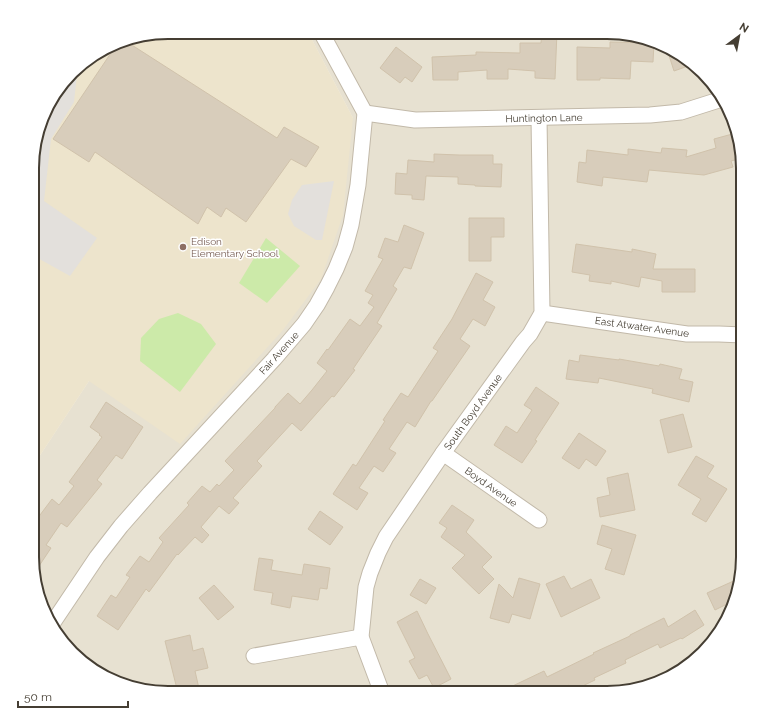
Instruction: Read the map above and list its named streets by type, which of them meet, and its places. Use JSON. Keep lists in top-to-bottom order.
{
  "streets": {
    "street": [
      "Huntington Lane",
      "East Atwater Avenue",
      "Fair Avenue",
      "South Boyd Avenue",
      "Boyd Avenue"
    ]
  },
  "crossings": [
    ["Huntington Lane", "Fair Avenue"],
    ["East Atwater Avenue", "South Boyd Avenue"],
    ["South Boyd Avenue", "Boyd Avenue"]
  ],
  "places": ["Edison Elementary School"],
  "scale_bar": "50 m",
  "north": "top right"
}
